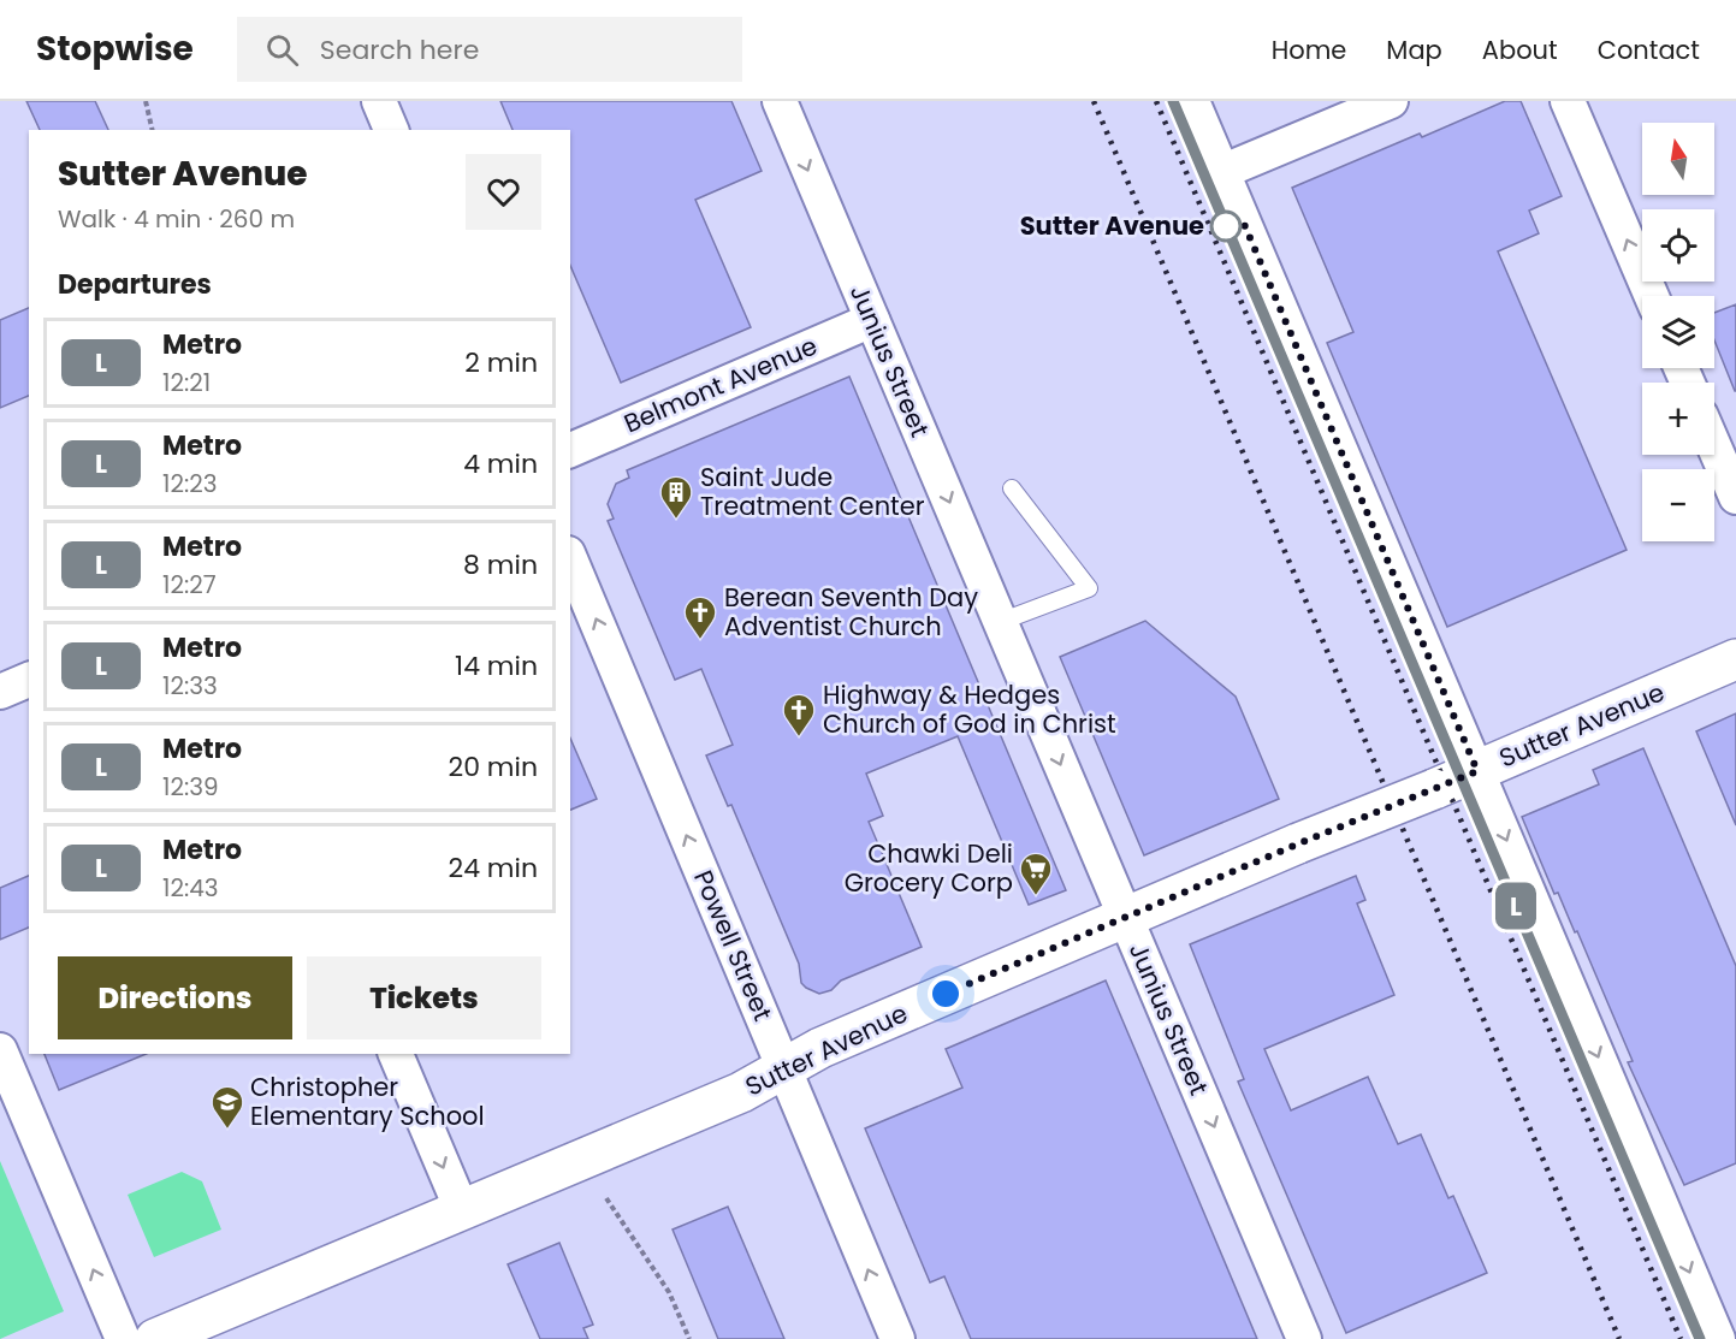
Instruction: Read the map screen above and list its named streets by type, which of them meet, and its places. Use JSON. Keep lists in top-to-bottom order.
{
  "streets": {
    "street": [
      "Junius Street",
      "Belmont Avenue",
      "Sutter Avenue",
      "Powell Street"
    ]
  },
  "crossings": [
    ["Junius Street", "Belmont Avenue"],
    ["Junius Street", "Sutter Avenue"],
    ["Sutter Avenue", "Powell Street"]
  ],
  "one_way": ["Junius Street", "Powell Street"],
  "places": {
    "other": ["Sutter Avenue"],
    "building": ["Saint Jude Treatment Center"],
    "church": ["Berean Seventh Day Adventist Church", "Highway & Hedges Church of God in Christ"],
    "supermarket": ["Chawki Deli Grocery Corp"],
    "school or university": ["Christopher Elementary School"]
  },
  "lines": ["metro line L"],
  "north": "top",
  "page": {
    "header": "Stopwise",
    "search": "Search here",
    "nav": [
      "Home",
      "Map",
      "About",
      "Contact"
    ],
    "on_map": "L",
    "map_buttons": ["+", "−"],
    "heading": [
      ["Sutter Avenue", "Walk · 4 min · 260 m"],
      "Departures"
    ],
    "list": [
      {
        "mark": "L",
        "name": "Metro",
        "note": "12:21",
        "value": "2 min"
      },
      {
        "mark": "L",
        "name": "Metro",
        "note": "12:23",
        "value": "4 min"
      },
      {
        "mark": "L",
        "name": "Metro",
        "note": "12:27",
        "value": "8 min"
      },
      {
        "mark": "L",
        "name": "Metro",
        "note": "12:33",
        "value": "14 min"
      },
      {
        "mark": "L",
        "name": "Metro",
        "note": "12:39",
        "value": "20 min"
      },
      {
        "mark": "L",
        "name": "Metro",
        "note": "12:43",
        "value": "24 min"
      }
    ],
    "buttons": ["Directions", "Tickets"]
  }
}
